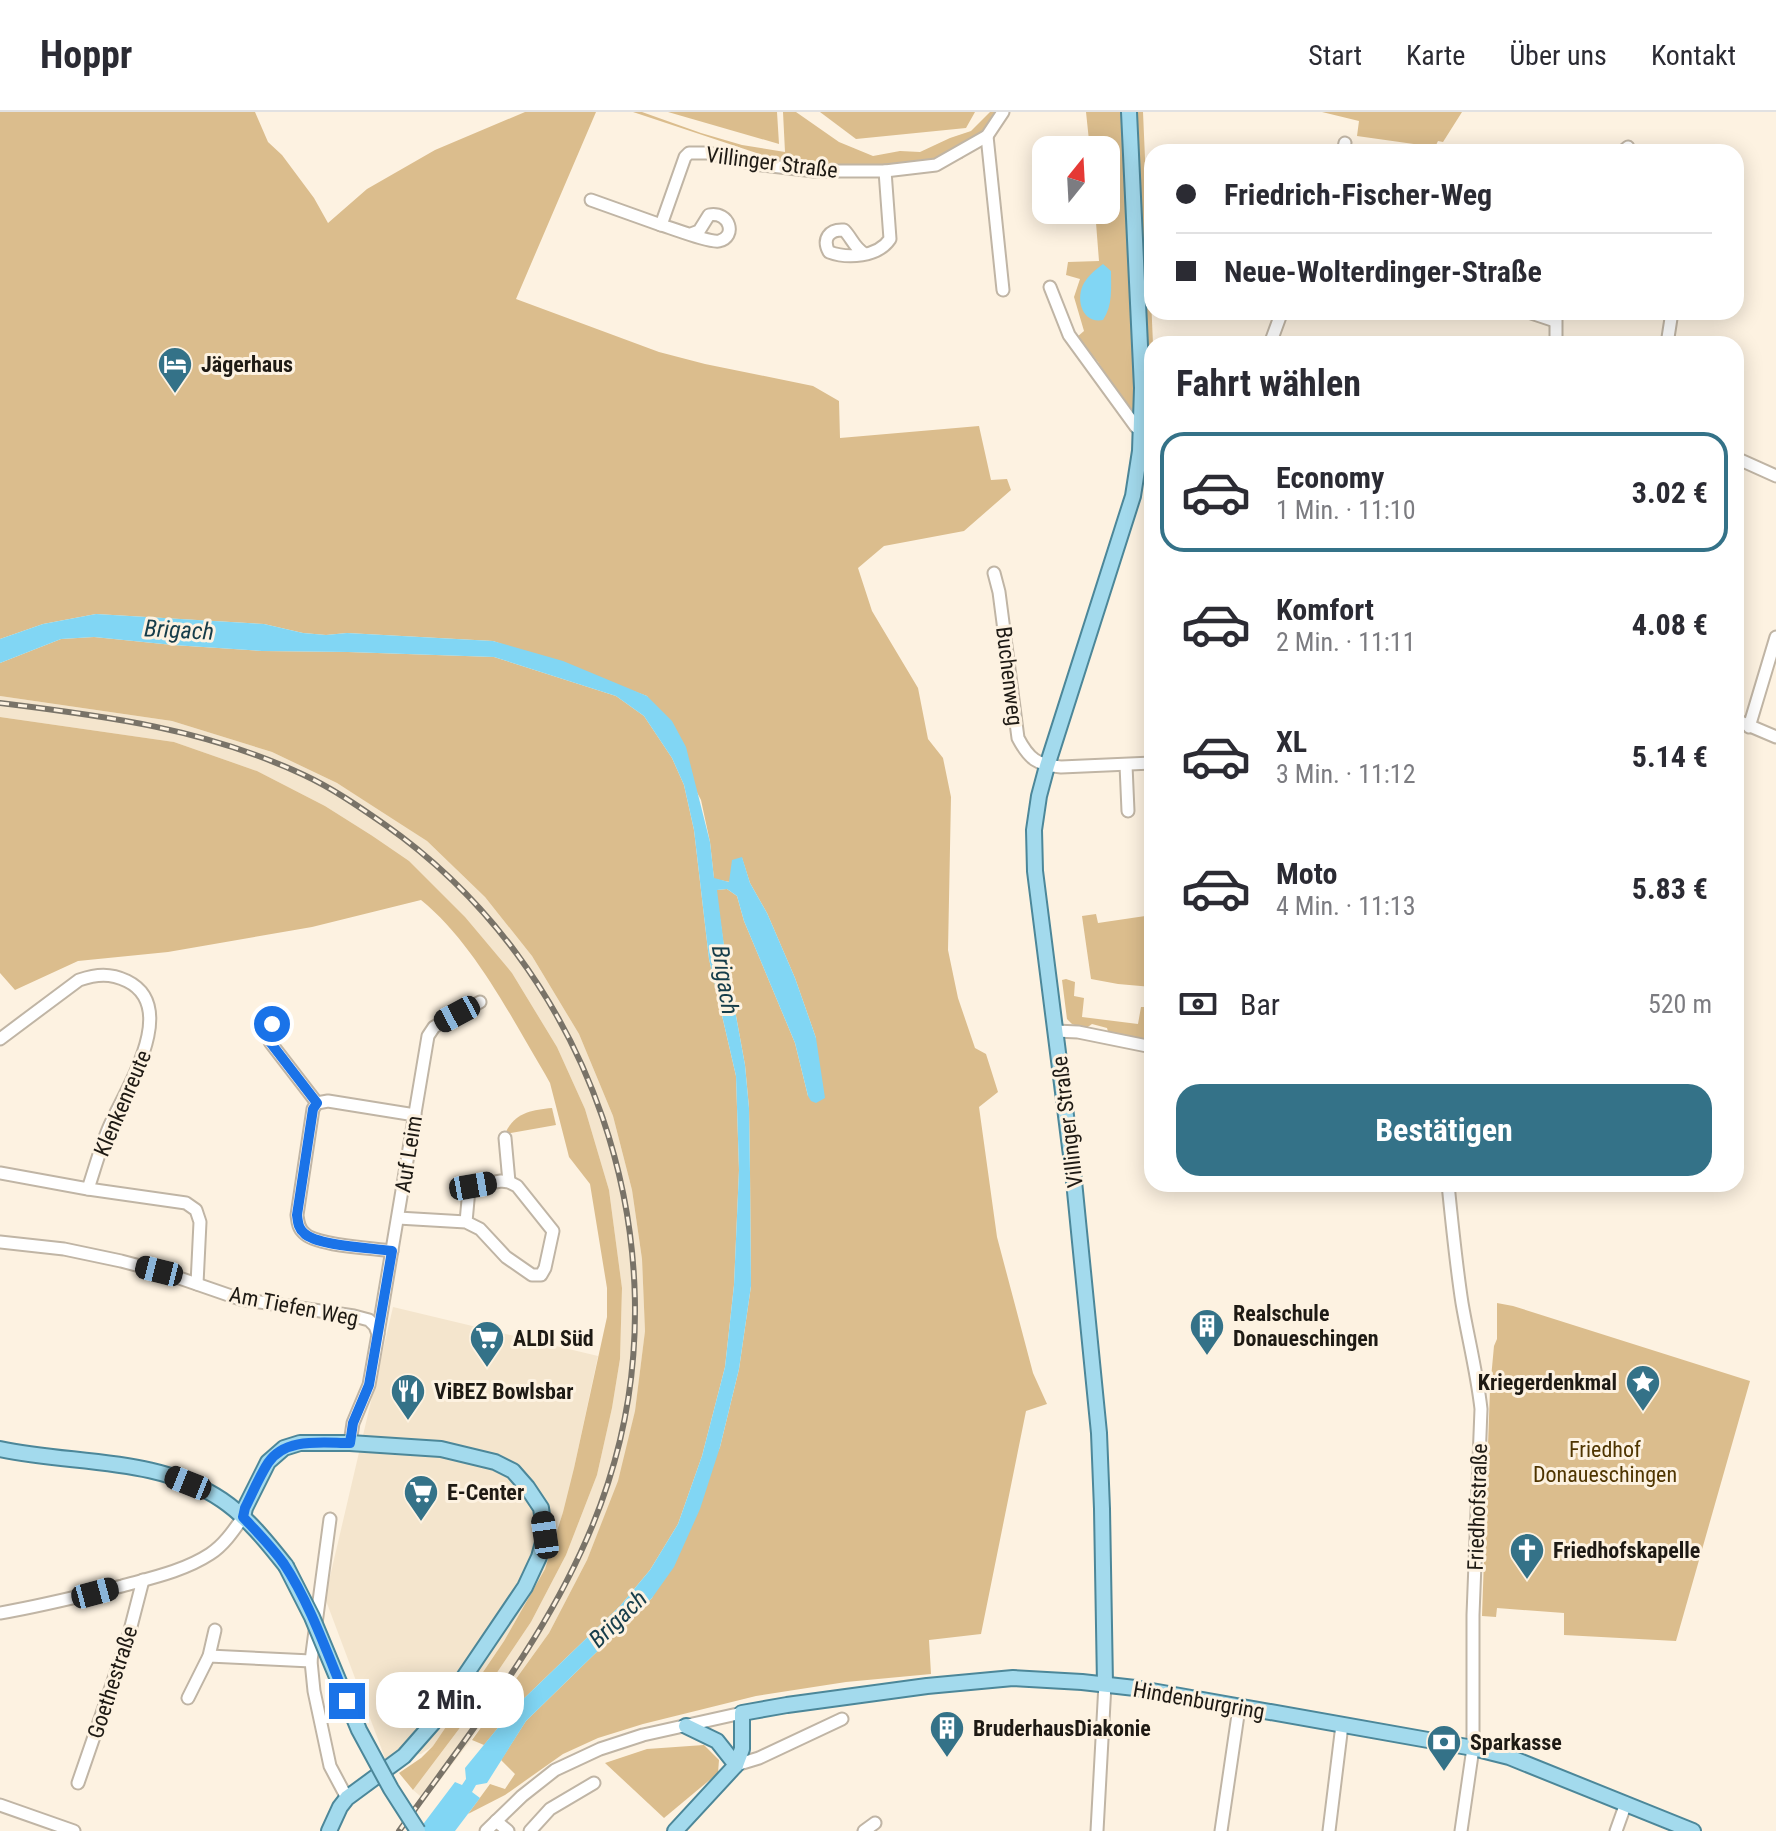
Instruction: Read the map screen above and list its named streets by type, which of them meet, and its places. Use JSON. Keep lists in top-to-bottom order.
{
  "streets": {
    "main road": ["Villinger Straße", "Hindenburgring"],
    "street": [
      "Buchenweg",
      "Klenkenreute",
      "Auf Leim",
      "Am Tiefen Weg",
      "Friedhofstraße",
      "Goethestraße"
    ]
  },
  "crossings": [
    ["Villinger Straße", "Buchenweg"],
    ["Villinger Straße", "Hindenburgring"],
    ["Klenkenreute", "Am Tiefen Weg"],
    ["Auf Leim", "Am Tiefen Weg"],
    ["Friedhofstraße", "Hindenburgring"]
  ],
  "water": ["Brigach"],
  "parks": ["Friedhof Donaueschingen"],
  "places": {
    "hotel": ["Jägerhaus"],
    "building": ["Realschule Donaueschingen", "BruderhausDiakonie"],
    "supermarket": ["ALDI Süd", "E-Center"],
    "place": ["Kriegerdenkmal"],
    "restaurant": ["ViBEZ Bowlsbar"],
    "church": ["Friedhofskapelle"],
    "bank": ["Sparkasse"]
  },
  "north": "top",
  "page": {
    "header": "Hoppr",
    "nav": [
      "Start",
      "Karte",
      "Über uns",
      "Kontakt"
    ],
    "banner": ["Friedrich-Fischer-Weg", "Neue-Wolterdinger-Straße"],
    "heading": "Fahrt wählen",
    "list": [
      {
        "name": "Economy",
        "note": "1 Min. · 11:10",
        "value": "3.02 €"
      },
      {
        "name": "Komfort",
        "note": "2 Min. · 11:11",
        "value": "4.08 €"
      },
      {
        "name": "XL",
        "note": "3 Min. · 11:12",
        "value": "5.14 €"
      },
      {
        "name": "Moto",
        "note": "4 Min. · 11:13",
        "value": "5.83 €"
      }
    ],
    "pay": ["Bar", "520 m"],
    "buttons": "Bestätigen",
    "bubble": "2 Min."
  }
}
